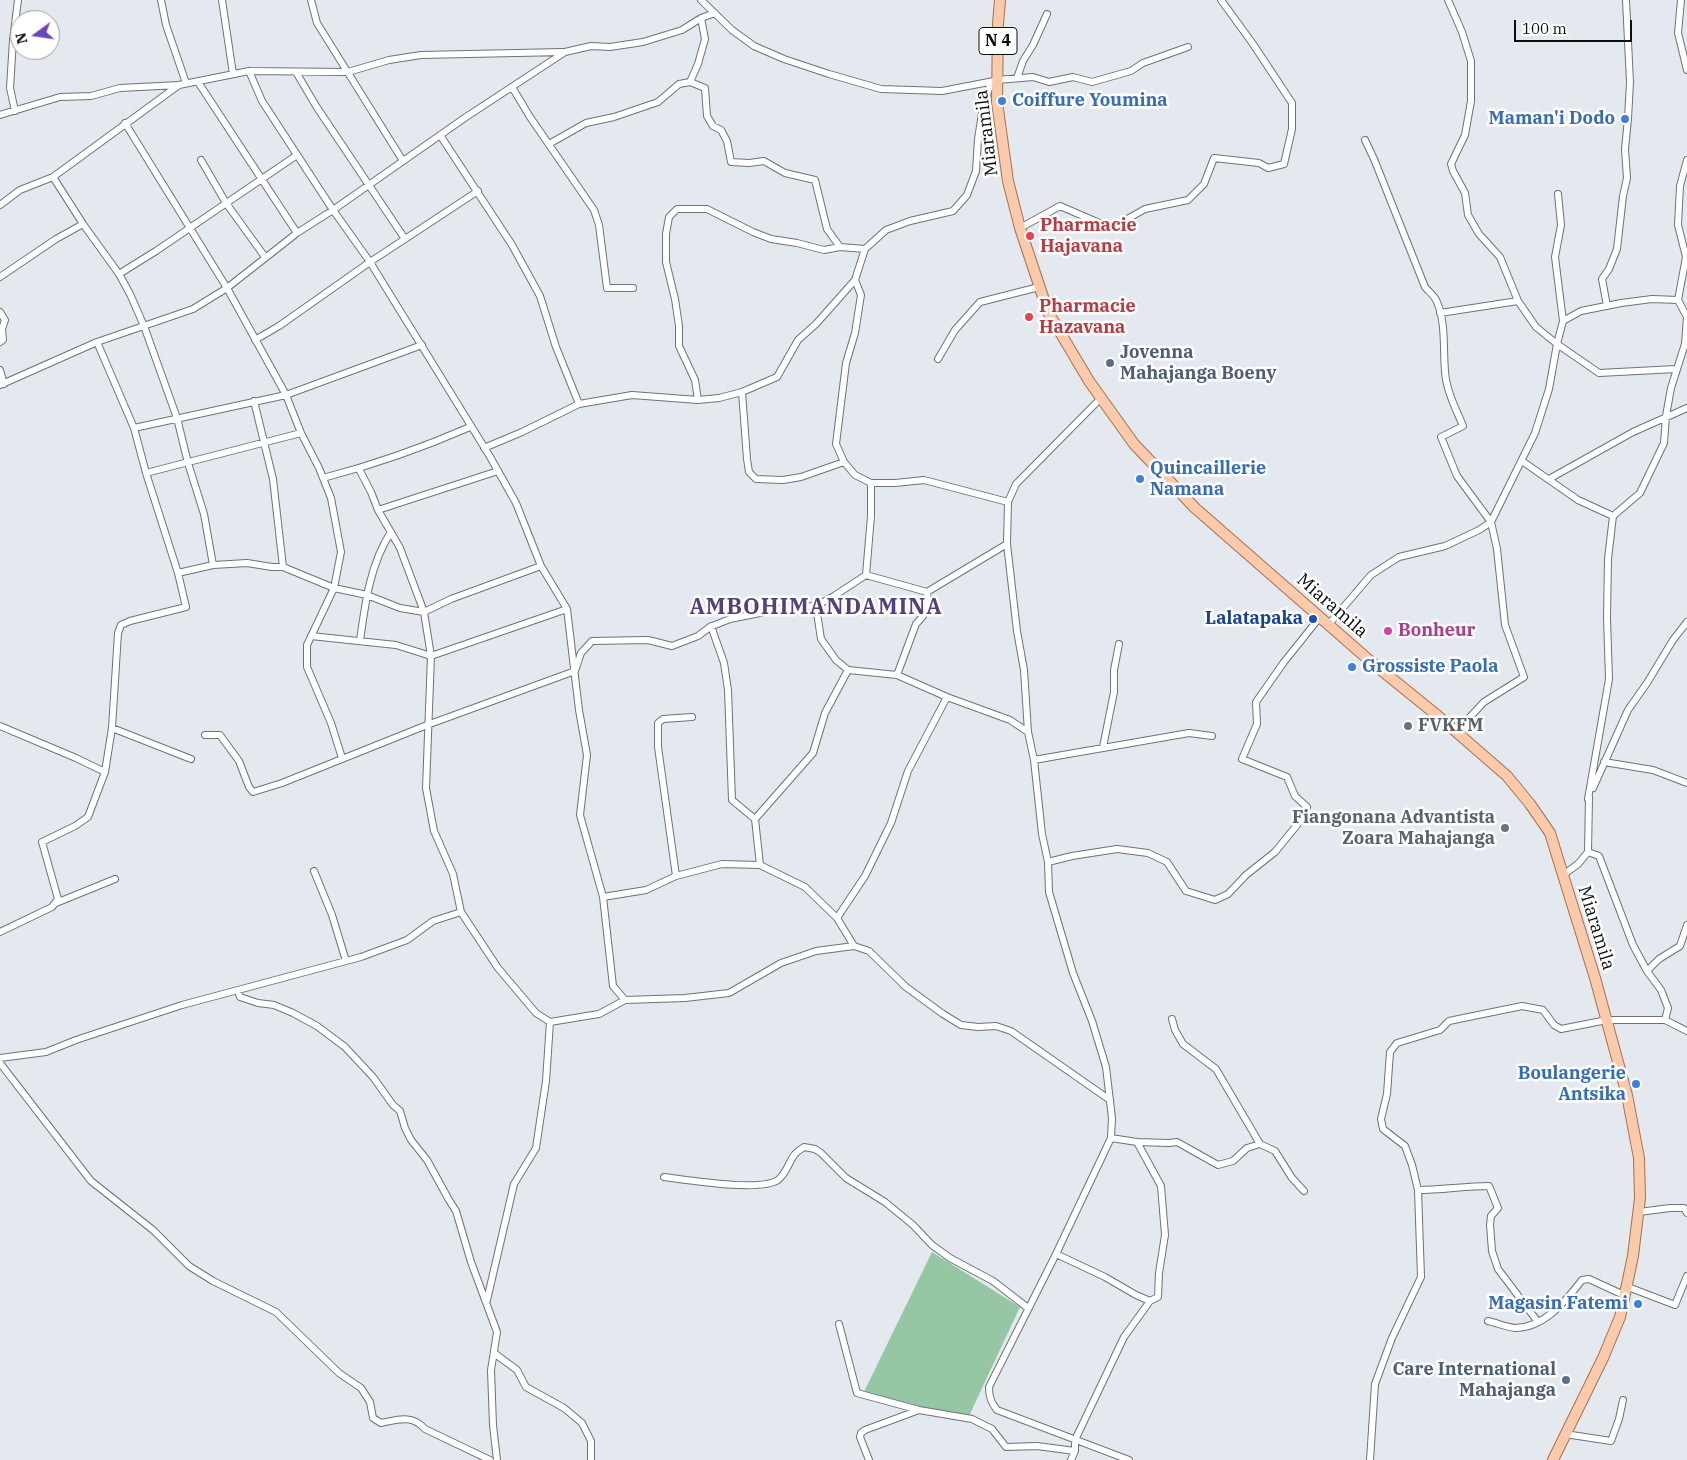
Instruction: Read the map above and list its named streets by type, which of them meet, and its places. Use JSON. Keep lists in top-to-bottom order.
{
  "streets": {
    "main road": ["N 4", "Miaramila"]
  },
  "districts": ["AMBOHIMANDAMINA"],
  "places": [
    "Coiffure Youmina",
    "Maman'i Dodo",
    "Pharmacie Hajavana",
    "Pharmacie Hazavana",
    "Jovenna Mahajanga Boeny",
    "Quincaillerie Namana",
    "Lalatapaka",
    "Bonheur",
    "Grossiste Paola",
    "FVKFM",
    "Fiangonana Advantista Zoara Mahajanga",
    "Boulangerie Antsika",
    "Magasin Fatemi",
    "Care International Mahajanga"
  ],
  "scale_bar": "100 m",
  "north": "left"
}
